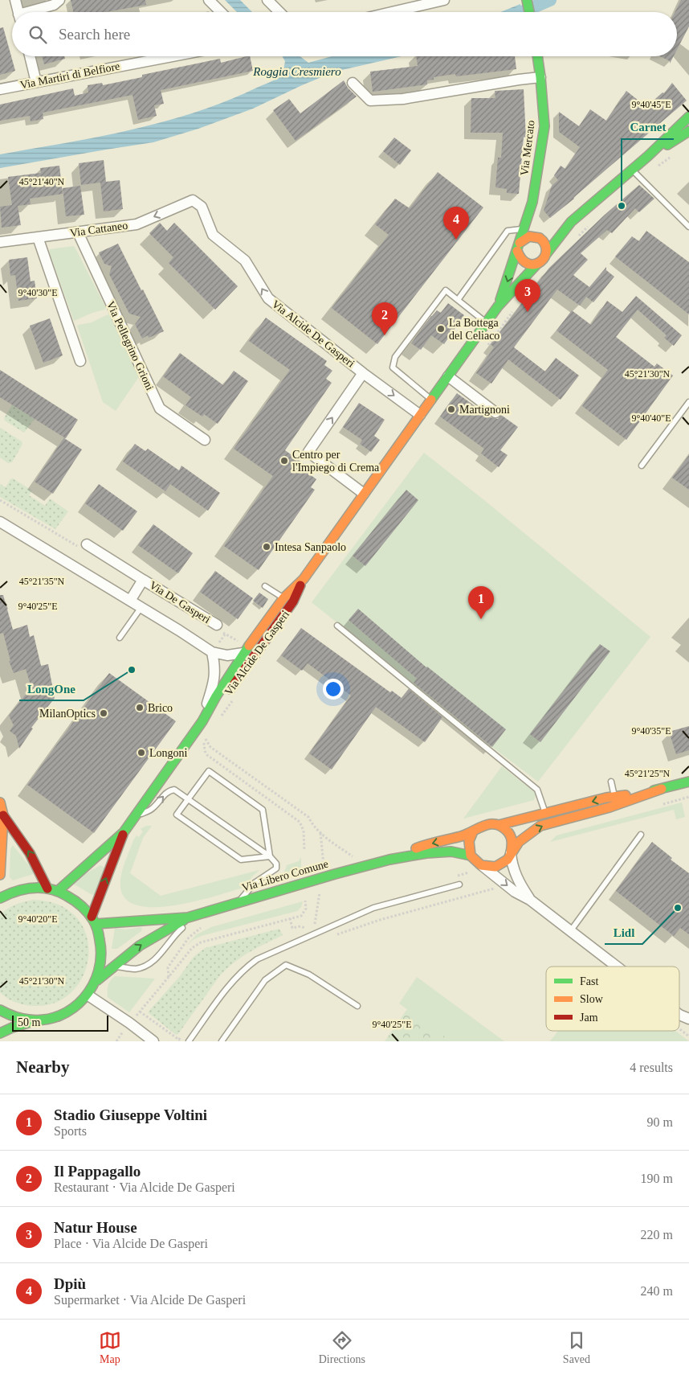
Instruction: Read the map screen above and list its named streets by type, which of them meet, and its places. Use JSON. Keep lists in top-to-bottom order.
{
  "streets": {
    "street": [
      "Via Martiri di Belfiore",
      "Via Mercato",
      "Via Cattaneo",
      "Via Alcide De Gasperi",
      "Via Pellegrino Grioni",
      "Via De Gasperi",
      "Via Libero Comune"
    ]
  },
  "crossings": [
    ["Via Mercato", "Via Alcide De Gasperi"],
    ["Via Cattaneo", "Via Alcide De Gasperi"],
    ["Via Cattaneo", "Via Pellegrino Grioni"],
    ["Via Alcide De Gasperi", "Via Libero Comune"]
  ],
  "one_way": ["Via Cattaneo"],
  "water": ["Roggia Cresmiero"],
  "places": [
    "Carnet",
    "La Bottega del Celiaco",
    "Martignoni",
    "Centro per l'Impiego di Crema",
    "Intesa Sanpaolo",
    "LongOne",
    "Brico",
    "MilanOptics",
    "Longoni",
    "Lidl"
  ],
  "legend": ["Fast", "Slow", "Jam"],
  "scale_bar": "50 m",
  "page": {
    "search": "Search here",
    "pins": [
      "4",
      "3",
      "2",
      "1"
    ],
    "scale": "50 m",
    "heading": ["Nearby", "4 results"],
    "list": [
      {
        "mark": "1",
        "name": "Stadio Giuseppe Voltini",
        "note": "Sports",
        "value": "90 m"
      },
      {
        "mark": "2",
        "name": "Il Pappagallo",
        "note": "Restaurant · Via Alcide De Gasperi",
        "value": "190 m"
      },
      {
        "mark": "3",
        "name": "Natur House",
        "note": "Place · Via Alcide De Gasperi",
        "value": "220 m"
      },
      {
        "mark": "4",
        "name": "Dpiù",
        "note": "Supermarket · Via Alcide De Gasperi",
        "value": "240 m"
      }
    ],
    "nav": ["Map", "Directions", "Saved"]
  },
  "coordinates": [
    "9°40'45\"E",
    "45°21'40\"N",
    "9°40'30\"E",
    "45°21'30\"N",
    "9°40'40\"E",
    "45°21'35\"N",
    "9°40'25\"E",
    "9°40'35\"E",
    "45°21'25\"N",
    "9°40'20\"E"
  ]
}
